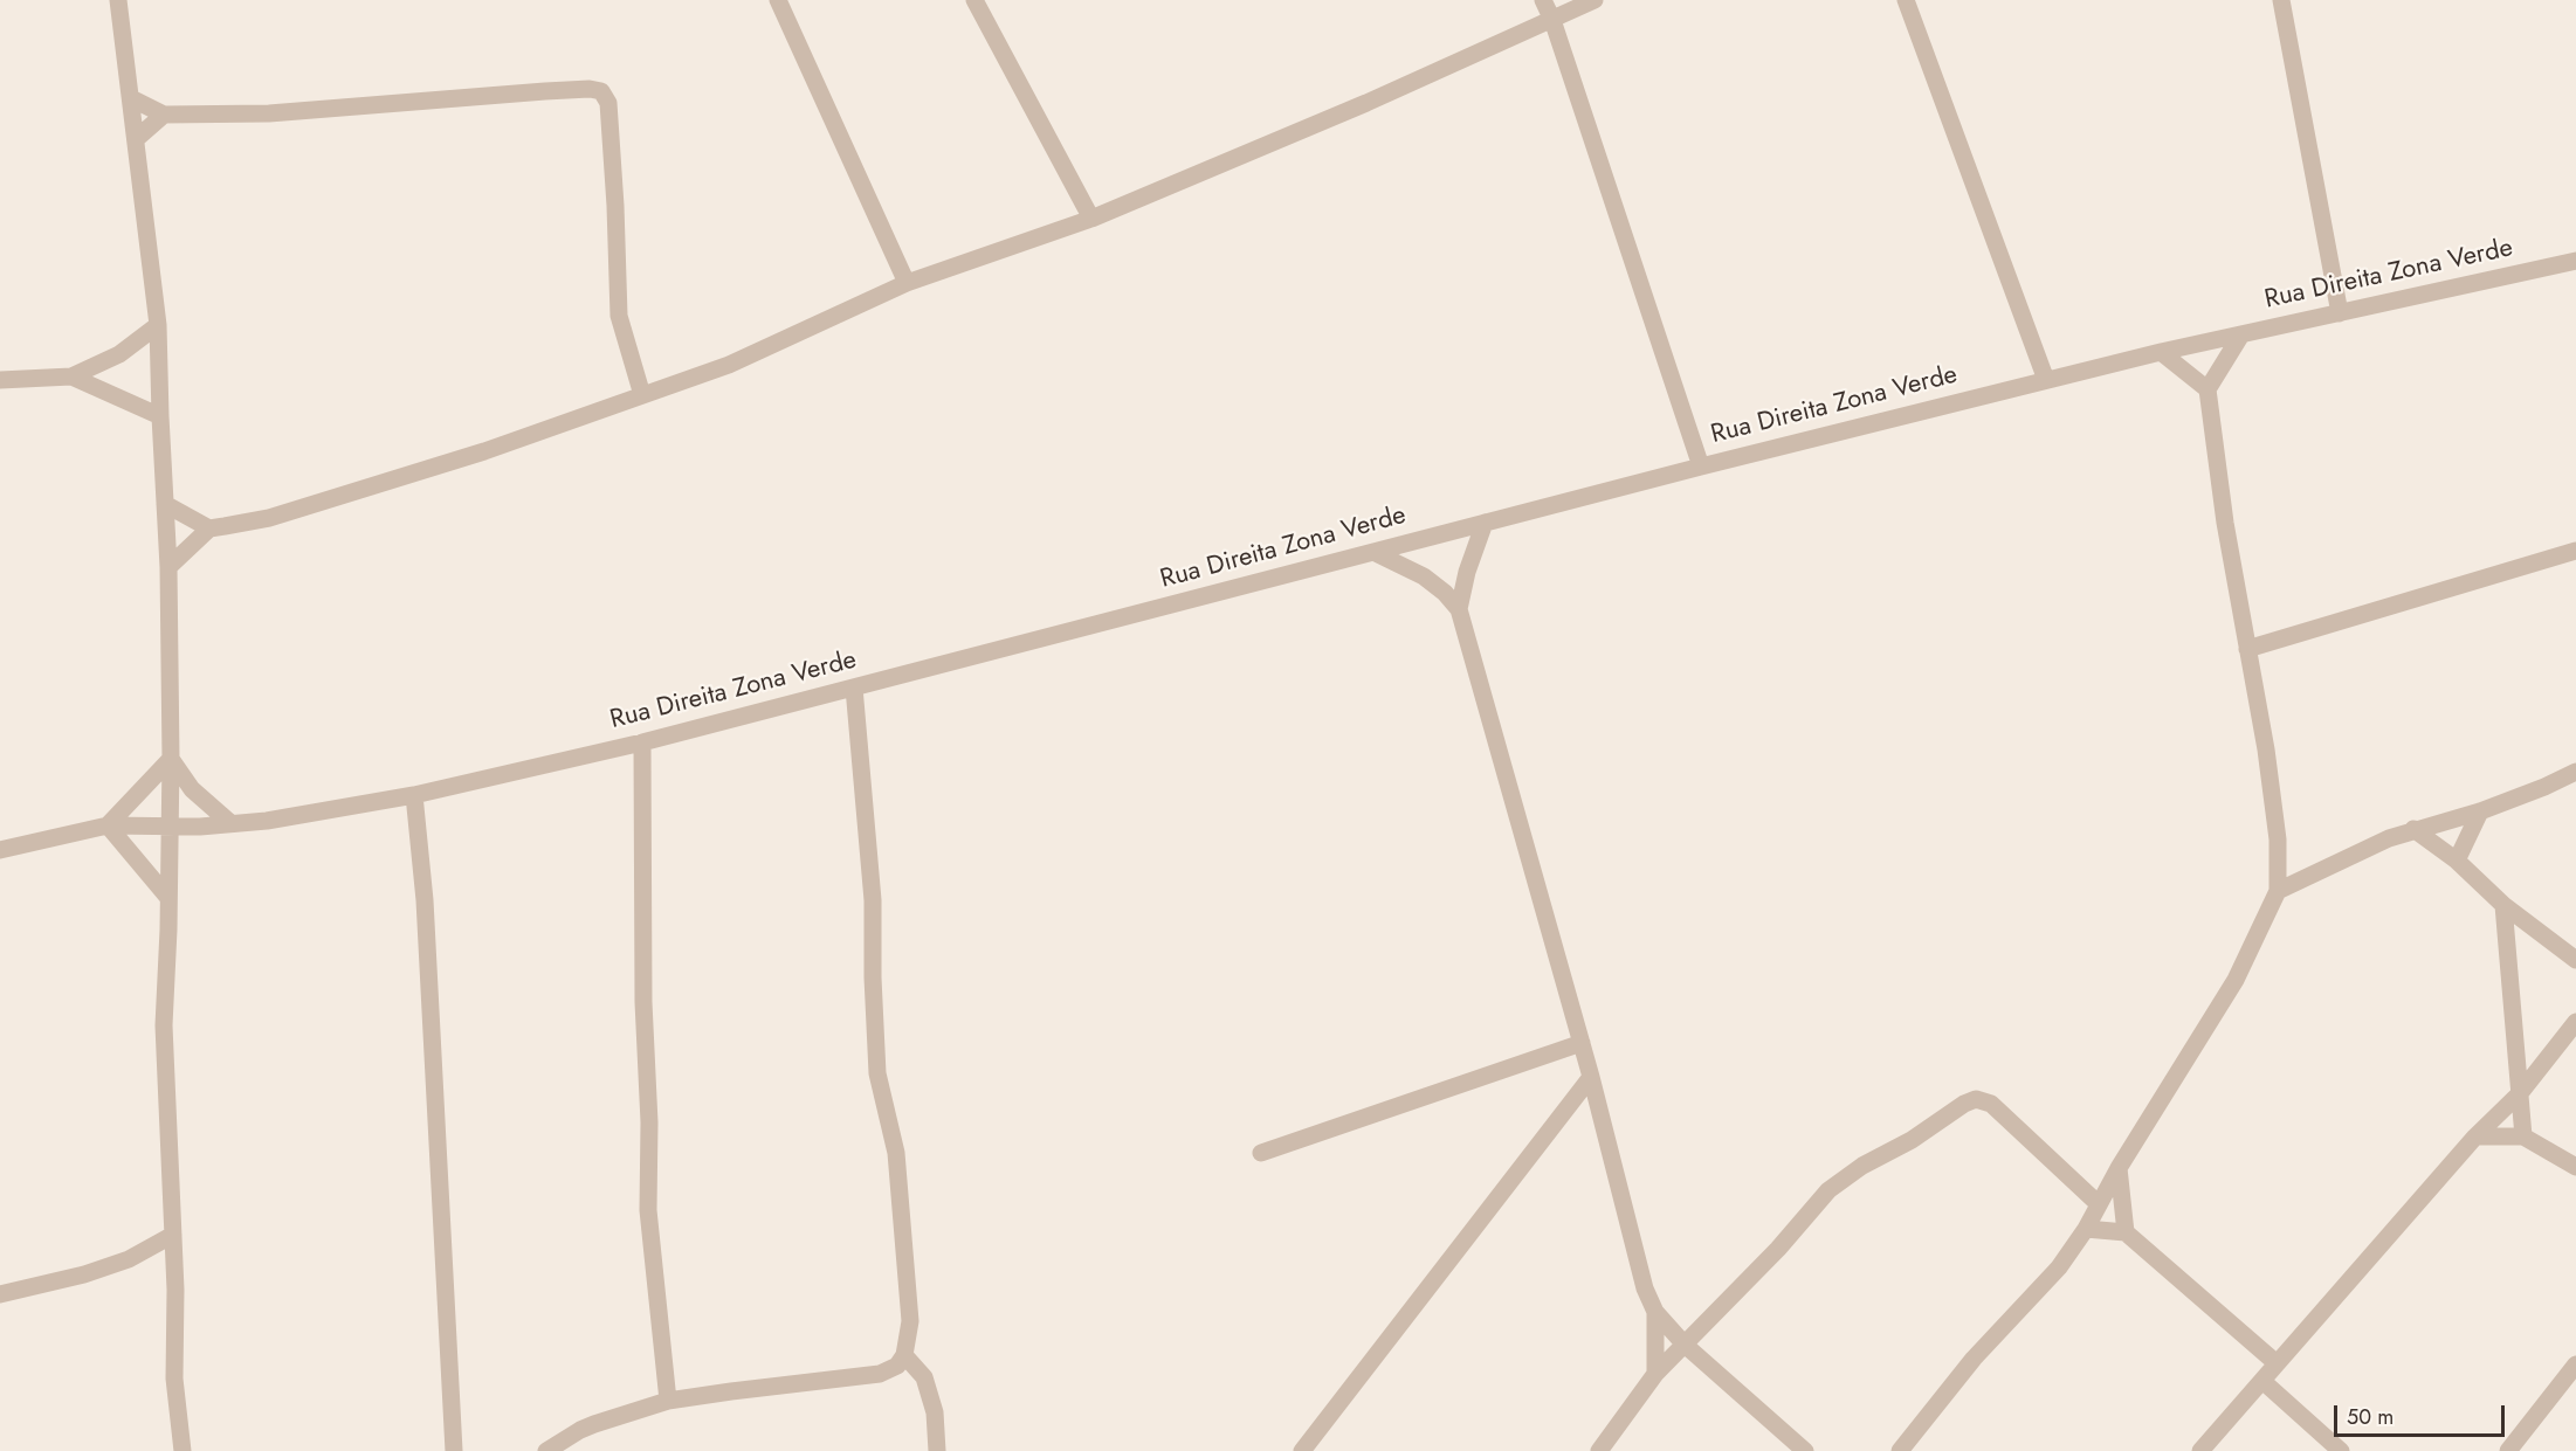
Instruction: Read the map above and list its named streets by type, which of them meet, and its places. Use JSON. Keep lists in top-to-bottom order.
{
  "streets": {
    "street": ["Rua Direita Zona Verde"]
  },
  "scale_bar": "50 m"
}
